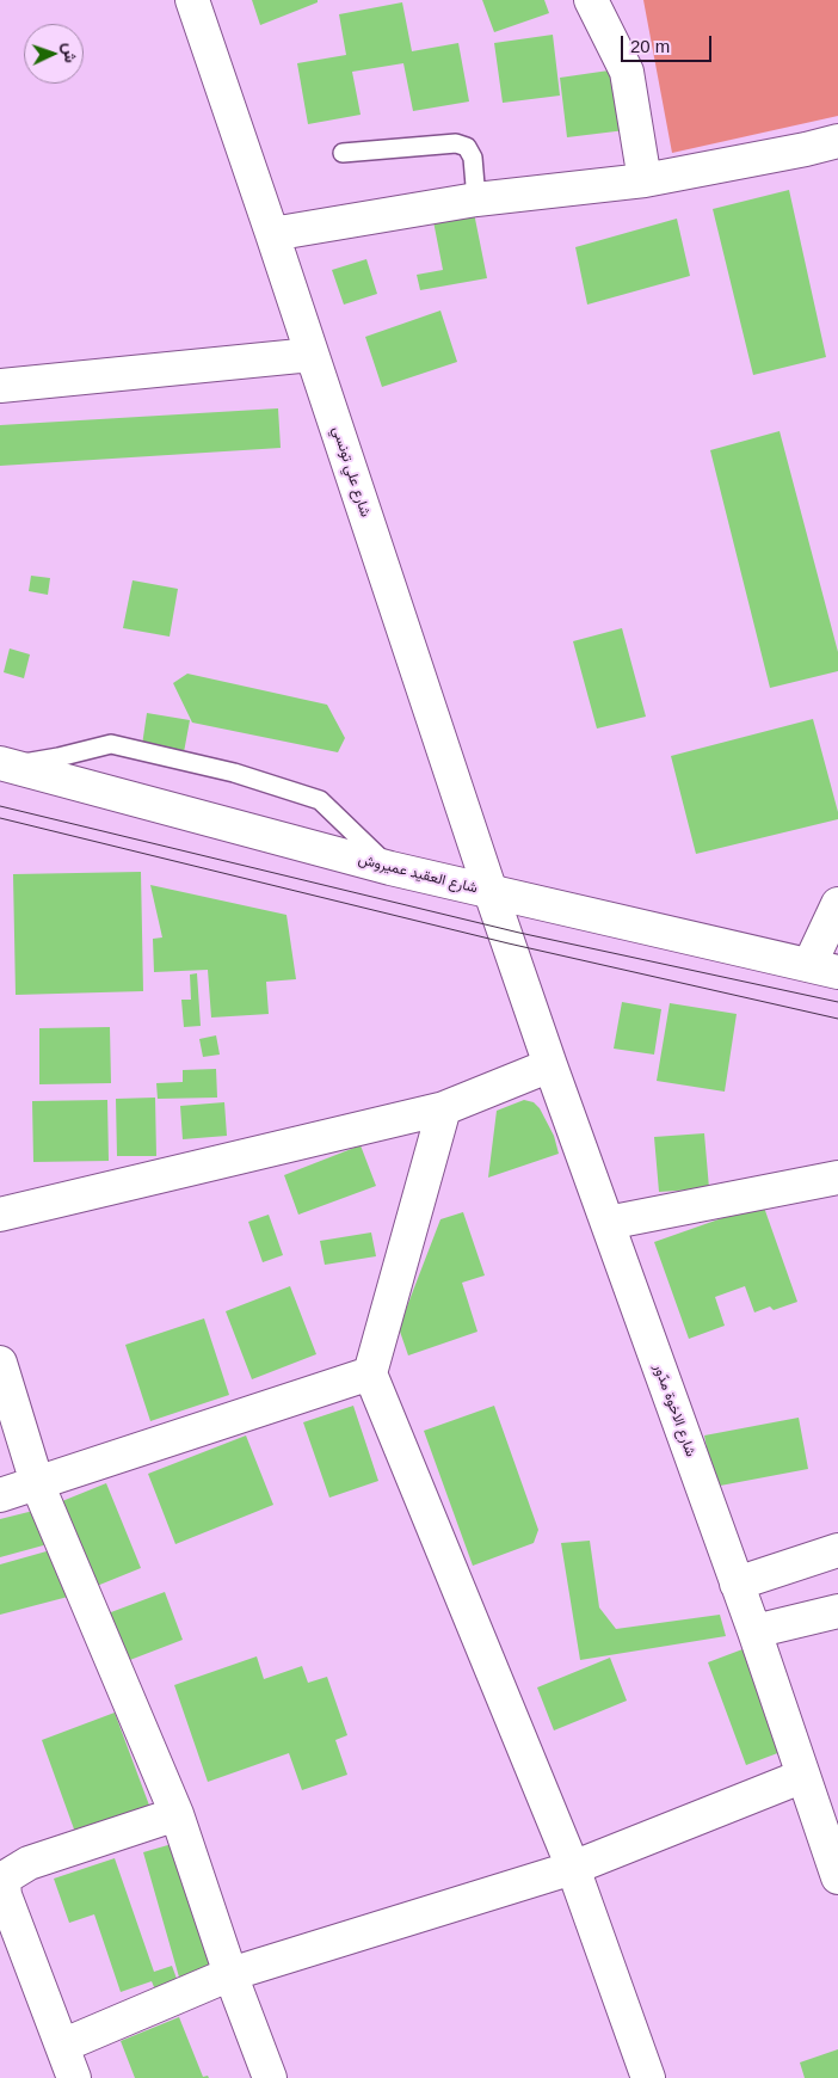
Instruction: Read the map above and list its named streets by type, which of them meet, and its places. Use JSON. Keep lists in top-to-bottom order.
{
  "streets": {
    "street": ["شارع علي تونسي", "شارع العقيد عميروش", "شارع الاخوة مدّور"]
  },
  "crossings": [
    ["شارع علي تونسي", "شارع العقيد عميروش"],
    ["شارع علي تونسي", "شارع الاخوة مدّور"]
  ],
  "scale_bar": "20 m",
  "north": "right"
}
